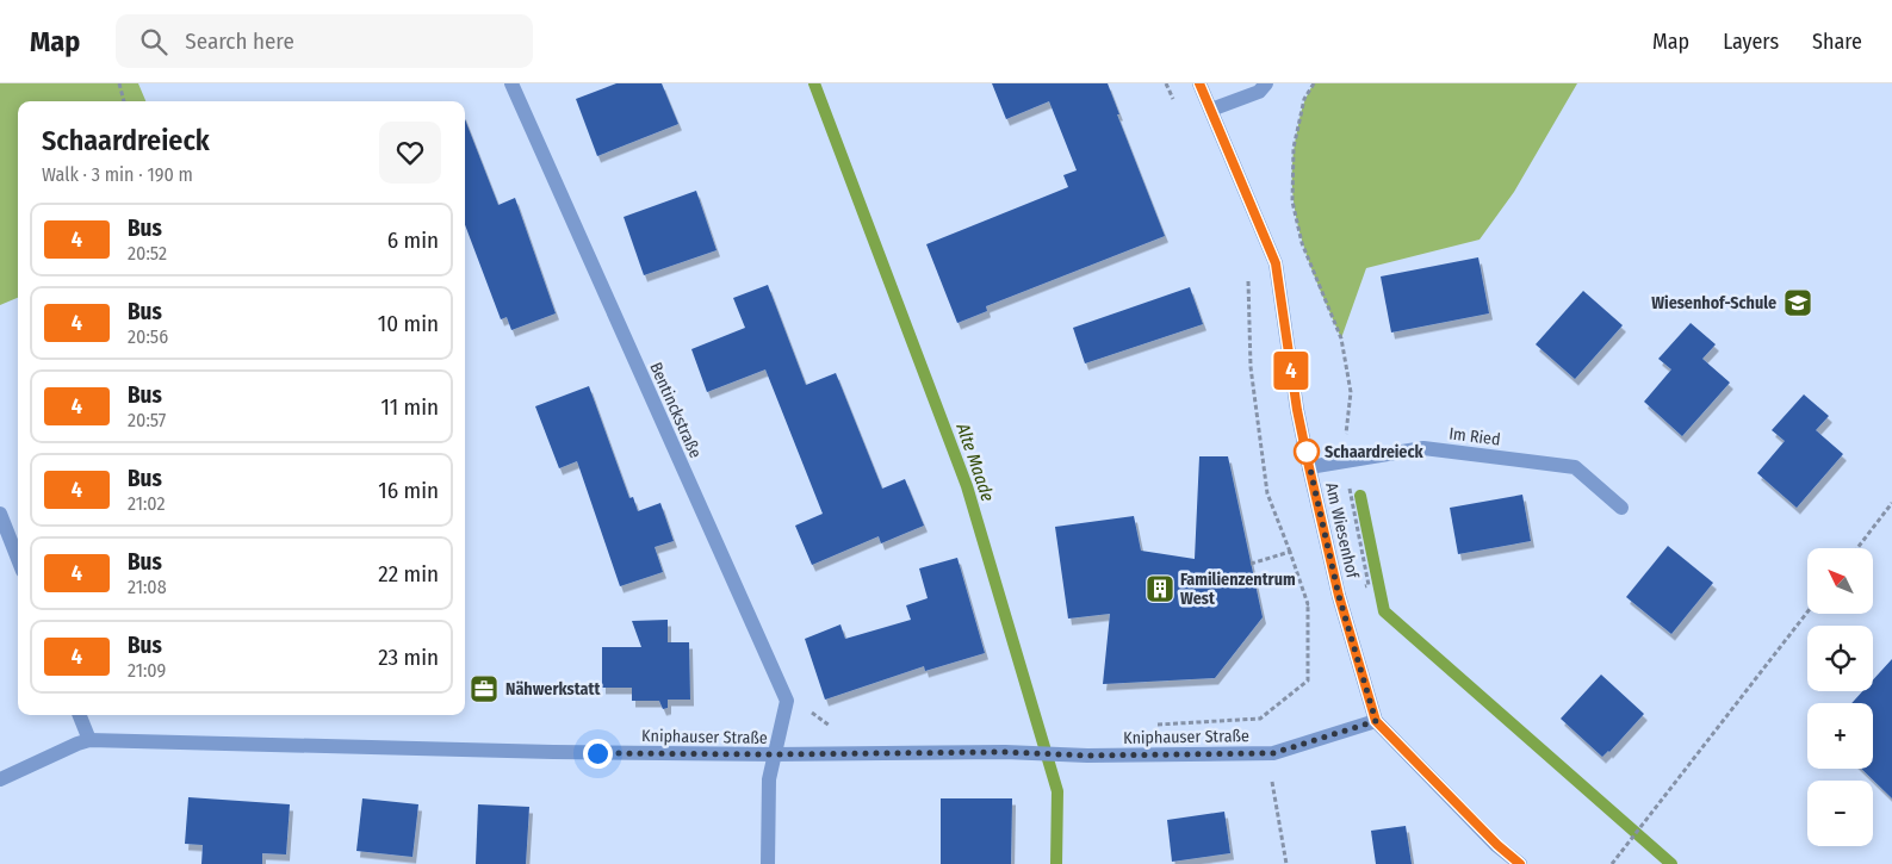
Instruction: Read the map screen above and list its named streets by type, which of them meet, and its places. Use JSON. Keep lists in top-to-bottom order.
{
  "streets": {
    "street": [
      "Bentinckstraße",
      "Im Ried",
      "Am Wiesenhof",
      "Kniphauser Straße"
    ]
  },
  "crossings": [
    ["Bentinckstraße", "Kniphauser Straße"],
    ["Im Ried", "Am Wiesenhof"],
    ["Am Wiesenhof", "Kniphauser Straße"]
  ],
  "water": ["Alte Maade"],
  "places": {
    "school or university": ["Wiesenhof-Schule"],
    "other": ["Schaardreieck"],
    "building": ["Familienzentrum West"],
    "office": ["Nähwerkstatt"]
  },
  "lines": ["bus line 4"],
  "north": "top left",
  "page": {
    "header": "Map",
    "search": "Search here",
    "nav": ["Map", "Layers", "Share"],
    "on_map": "4",
    "heading": ["Schaardreieck", "Walk · 3 min · 190 m"],
    "list": [
      {
        "mark": "4",
        "name": "Bus",
        "note": "20:52",
        "value": "6 min"
      },
      {
        "mark": "4",
        "name": "Bus",
        "note": "20:56",
        "value": "10 min"
      },
      {
        "mark": "4",
        "name": "Bus",
        "note": "20:57",
        "value": "11 min"
      },
      {
        "mark": "4",
        "name": "Bus",
        "note": "21:02",
        "value": "16 min"
      },
      {
        "mark": "4",
        "name": "Bus",
        "note": "21:08",
        "value": "22 min"
      },
      {
        "mark": "4",
        "name": "Bus",
        "note": "21:09",
        "value": "23 min"
      }
    ],
    "map_buttons": ["+", "−"]
  }
}
